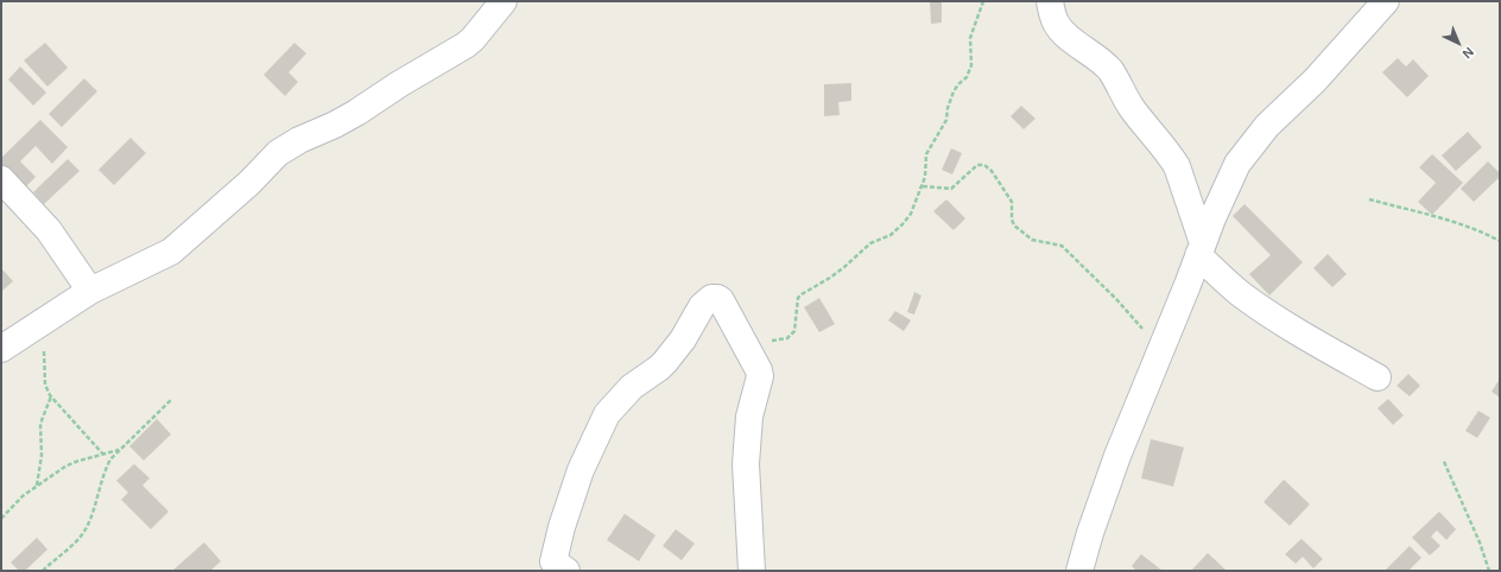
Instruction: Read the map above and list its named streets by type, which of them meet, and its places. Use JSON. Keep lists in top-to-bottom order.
{
  "north": "bottom right"
}
